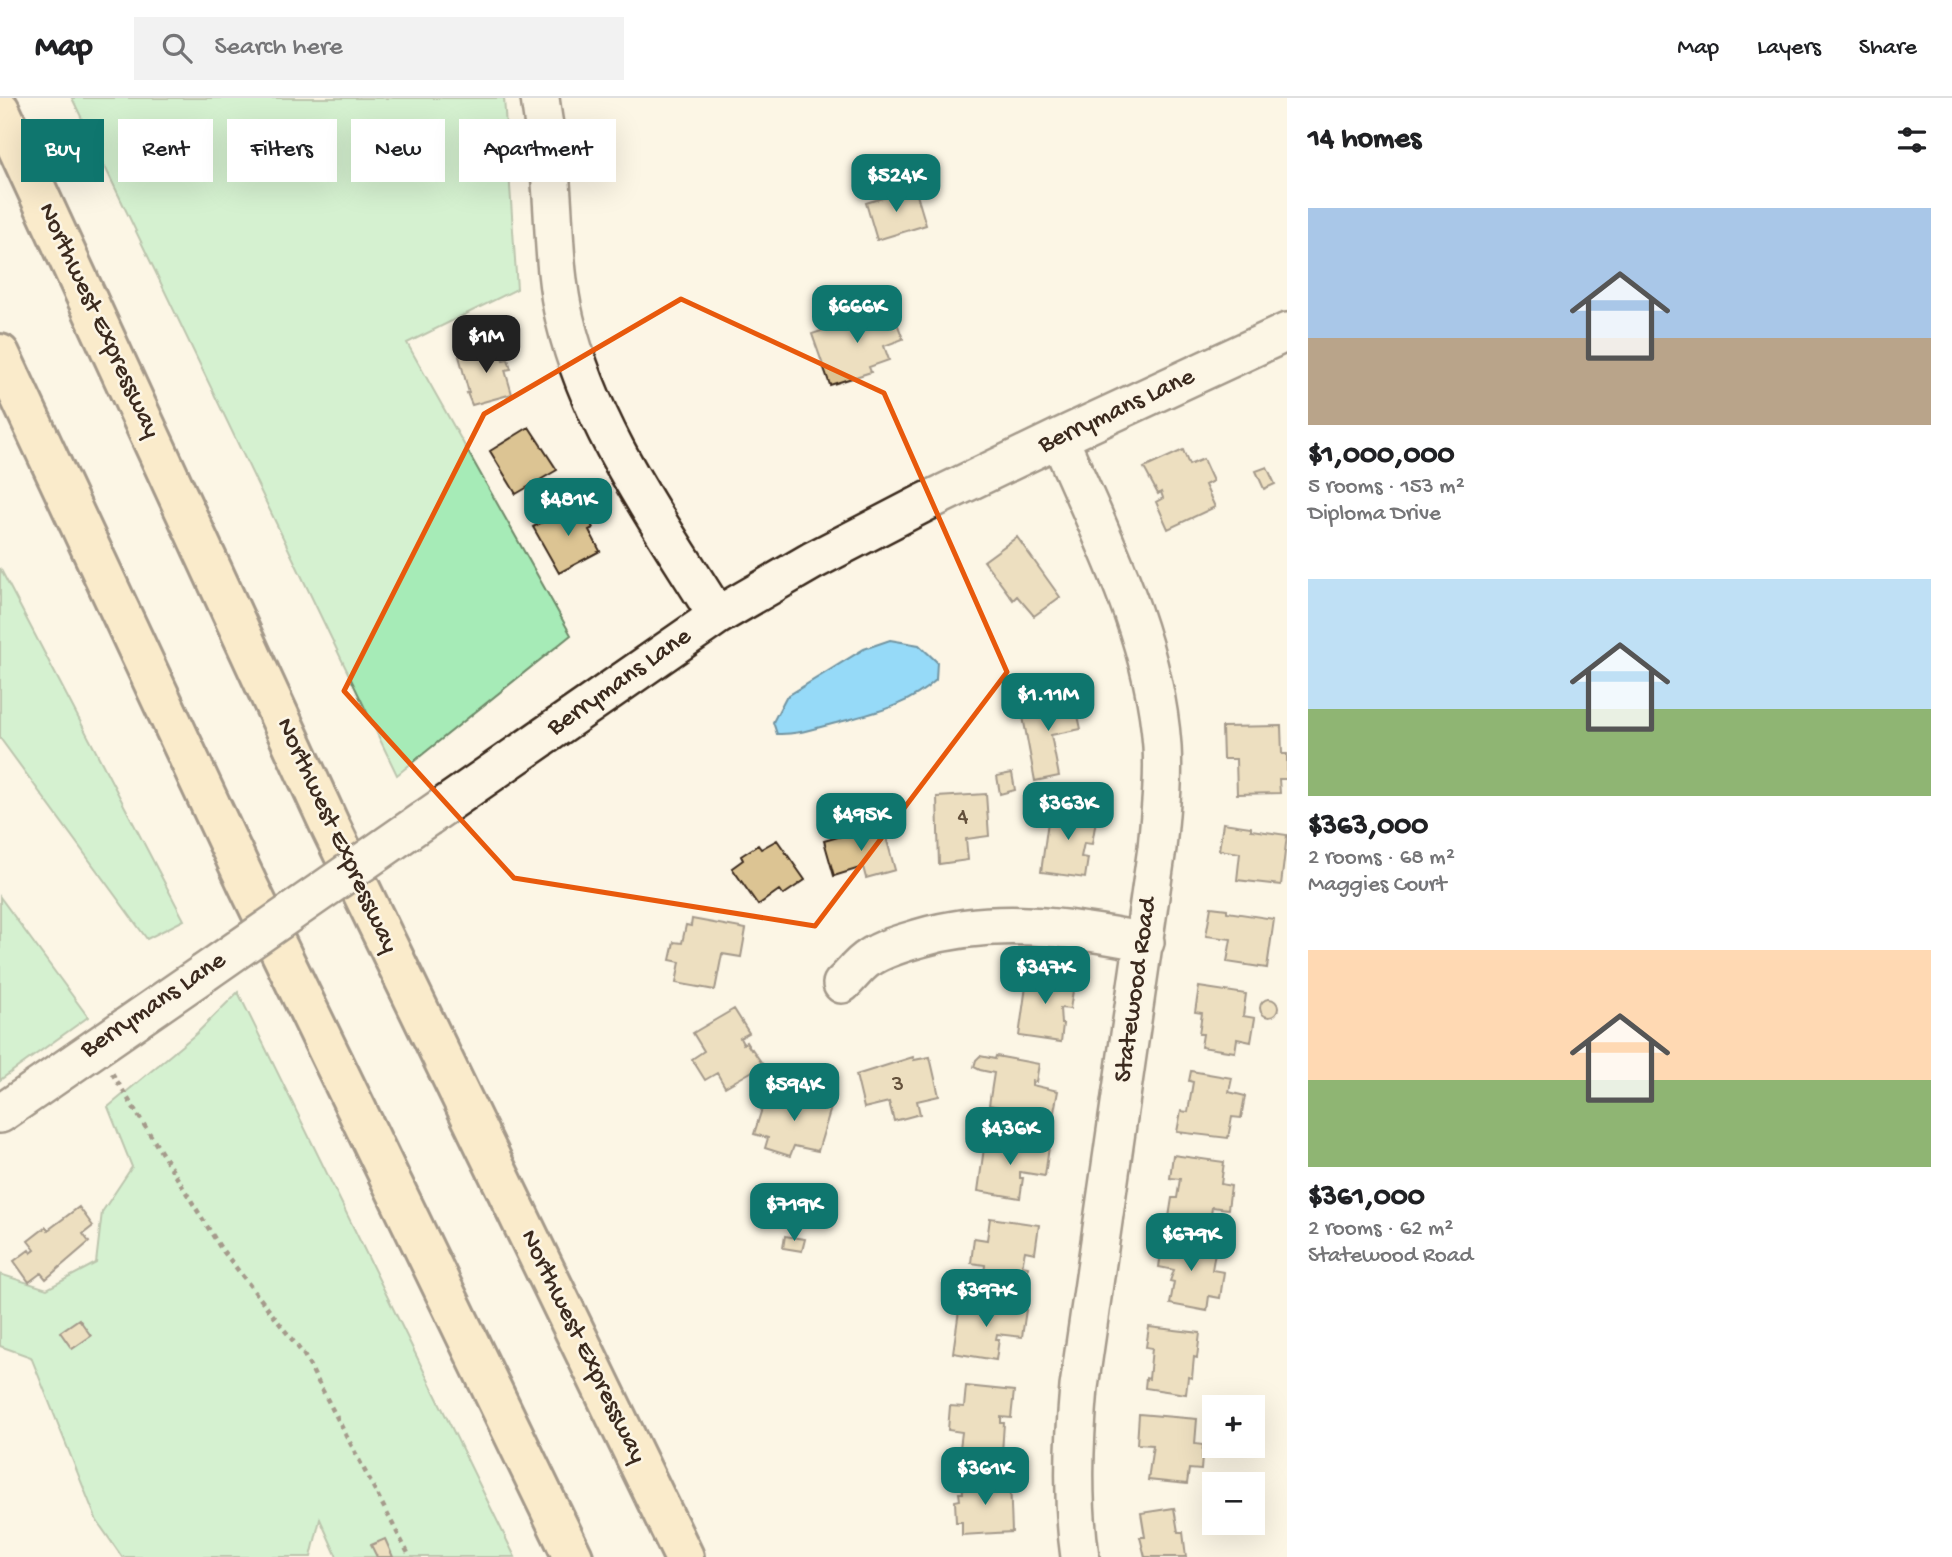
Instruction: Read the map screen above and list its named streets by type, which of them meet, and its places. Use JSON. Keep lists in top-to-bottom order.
{
  "streets": {
    "highway": ["Northwest Expressway"],
    "street": ["Berrymans Lane", "Statewood Road"]
  },
  "crossings": [
    ["Berrymans Lane", "Statewood Road"]
  ],
  "house_numbers": ["4", "3"],
  "page": {
    "header": "Map",
    "search": "Search here",
    "nav": ["Map", "Layers", "Share"],
    "heading": "14 homes",
    "chip": [
      "Buy",
      "Rent",
      "Filters",
      "New",
      "Apartment"
    ],
    "price": [
      "$524K",
      "$666K",
      "$1M",
      "$481K",
      "$1.11M",
      "$363K",
      "$495K",
      "$347K",
      "$594K",
      "$436K",
      "$719K",
      "$679K",
      "$397K",
      "$361K"
    ],
    "list": [
      {
        "name": "$1,000,000",
        "note": "5 rooms · 153 m² · Diploma Drive"
      },
      {
        "name": "$363,000",
        "note": "2 rooms · 68 m² · Maggies Court"
      },
      {
        "name": "$361,000",
        "note": "2 rooms · 62 m² · Statewood Road"
      }
    ],
    "map_buttons": ["+", "−"]
  }
}
